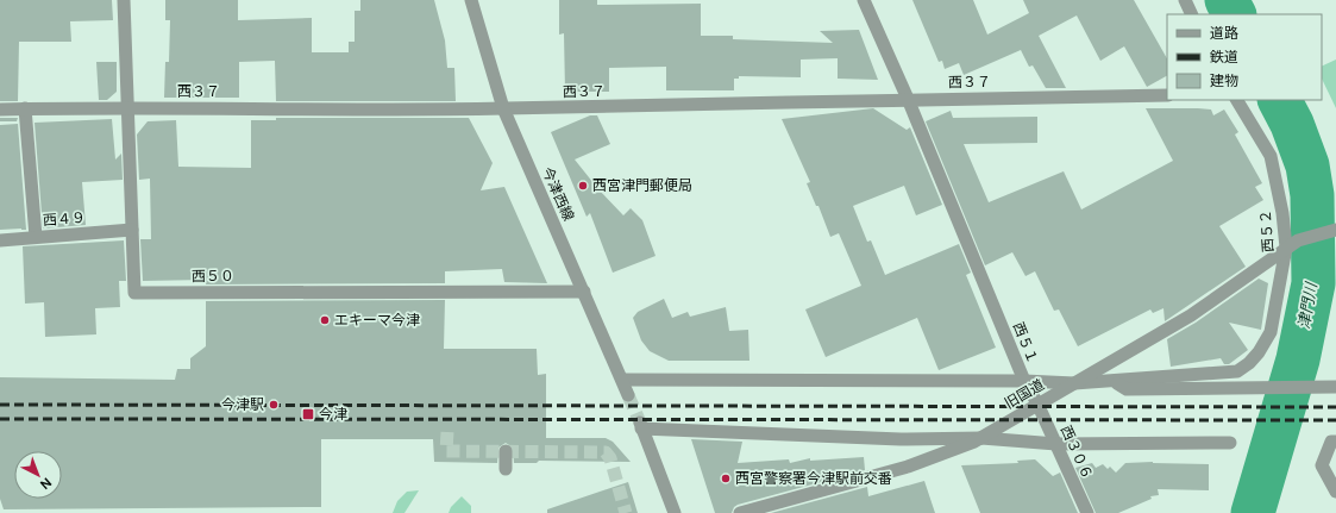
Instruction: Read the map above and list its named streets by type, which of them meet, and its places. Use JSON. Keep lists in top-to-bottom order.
{
  "streets": {
    "street": [
      "西３７",
      "今津西線",
      "西４９",
      "西５２",
      "西５０",
      "西５１",
      "旧国道",
      "西３０６"
    ]
  },
  "crossings": [
    ["西３７", "今津西線"],
    ["西３７", "西５０"],
    ["西３７", "西５１"],
    ["今津西線", "西５０"],
    ["今津西線", "西５１"],
    ["西４９", "西５０"],
    ["西５２", "旧国道"],
    ["西５１", "西３０６"],
    ["旧国道", "西３０６"]
  ],
  "water": ["津門川"],
  "places": {
    "other": [
      "西宮津門郵便局",
      "エキーマ今津",
      "今津駅",
      "西宮警察署今津駅前交番"
    ],
    "transit": ["今津"]
  },
  "legend": ["道路", "鉄道", "建物"],
  "north": "bottom right"
}
